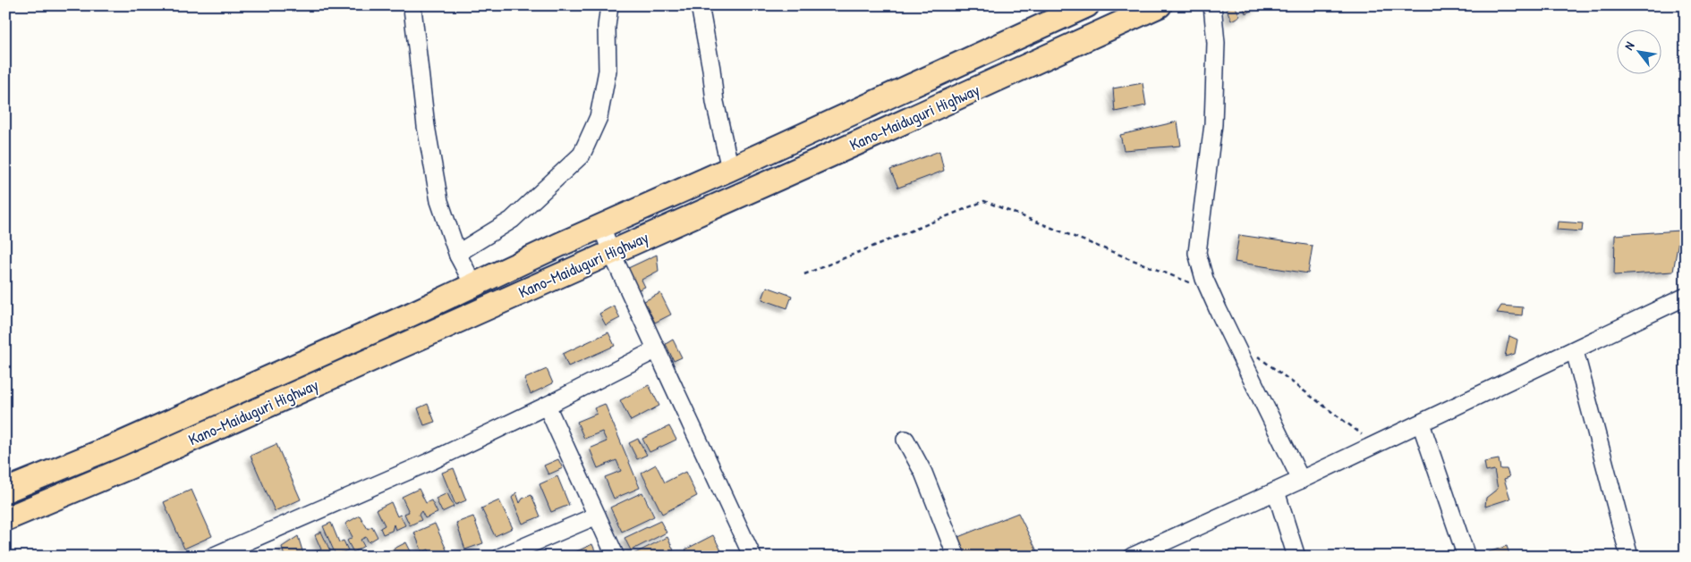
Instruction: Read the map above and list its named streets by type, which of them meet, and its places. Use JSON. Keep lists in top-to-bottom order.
{
  "streets": {
    "highway": ["Kano-Maiduguri Highway"]
  },
  "north": "top left"
}
